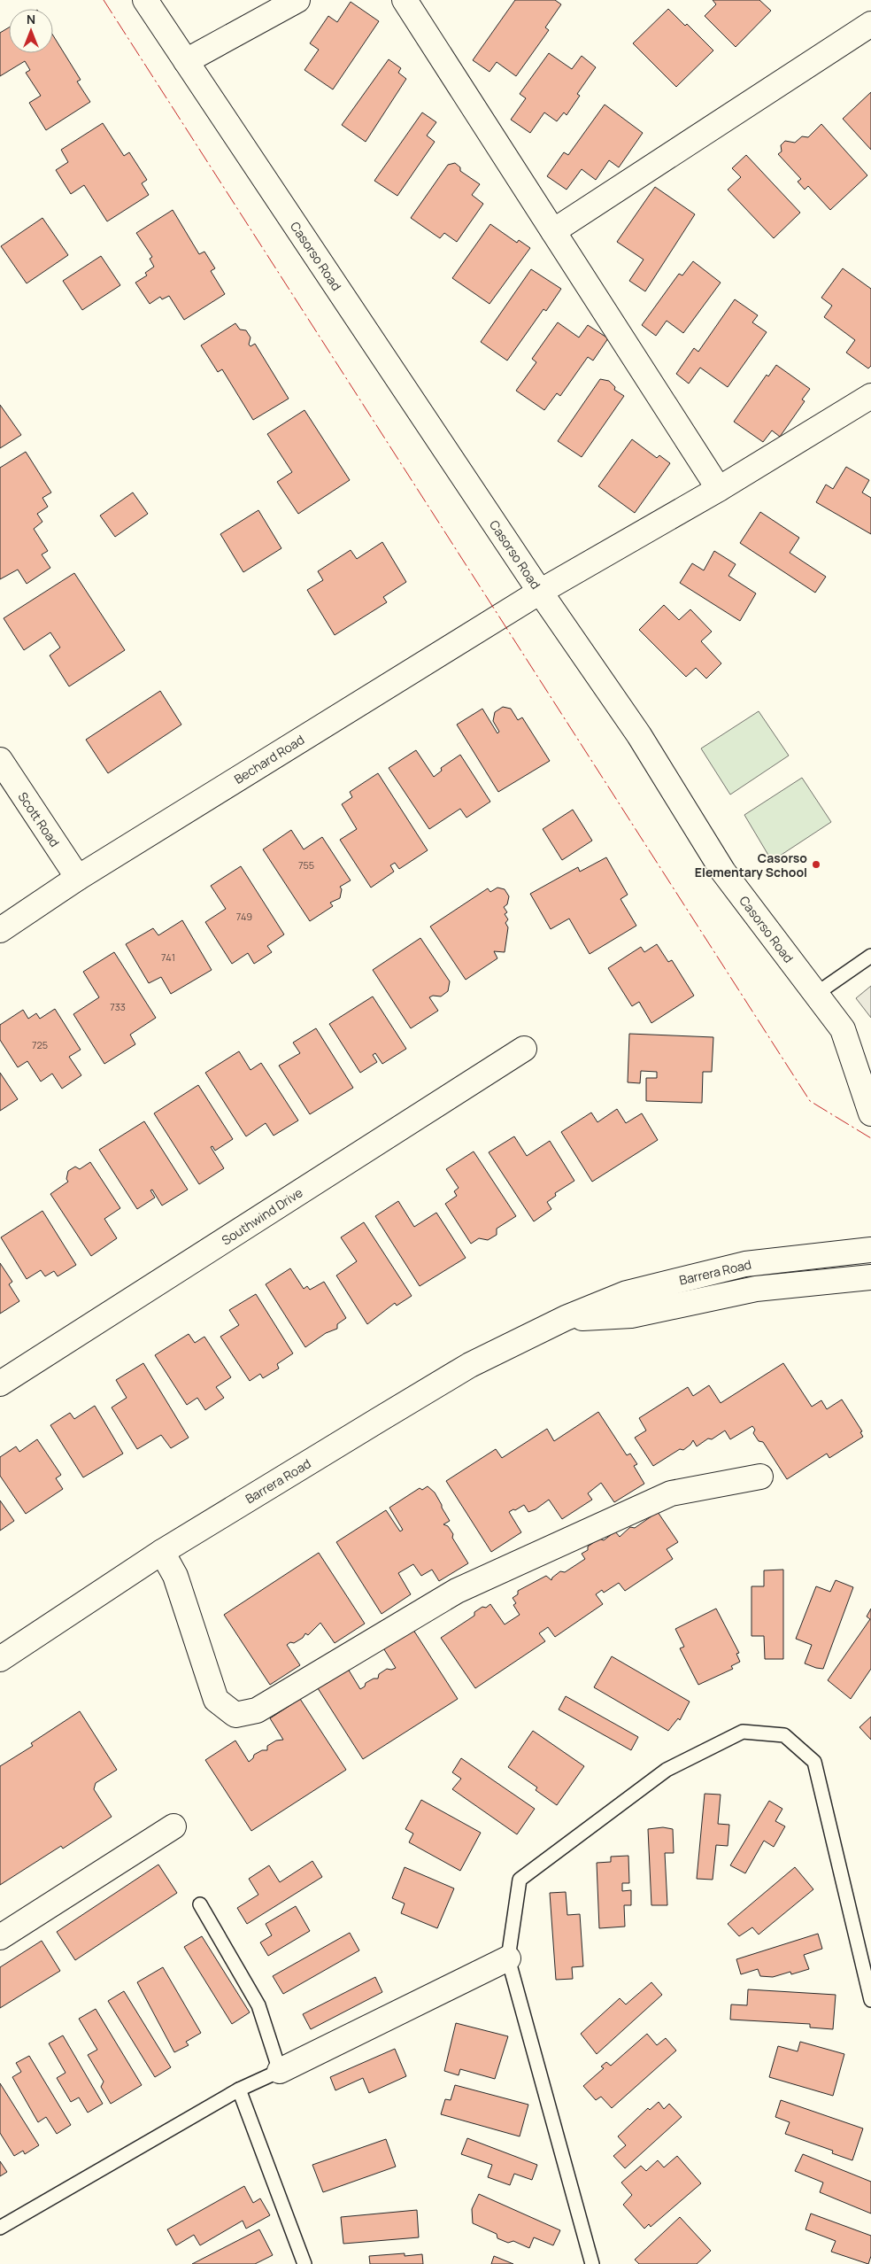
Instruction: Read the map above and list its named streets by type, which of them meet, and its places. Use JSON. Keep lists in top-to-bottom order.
{
  "streets": {
    "street": [
      "Casorso Road",
      "Bechard Road",
      "Scott Road",
      "Southwind Drive",
      "Barrera Road"
    ]
  },
  "crossings": [
    ["Casorso Road", "Bechard Road"],
    ["Bechard Road", "Scott Road"]
  ],
  "places": ["Casorso Elementary School"],
  "house_numbers": [
    "755",
    "749",
    "741",
    "733",
    "725"
  ],
  "north": "top"
}
